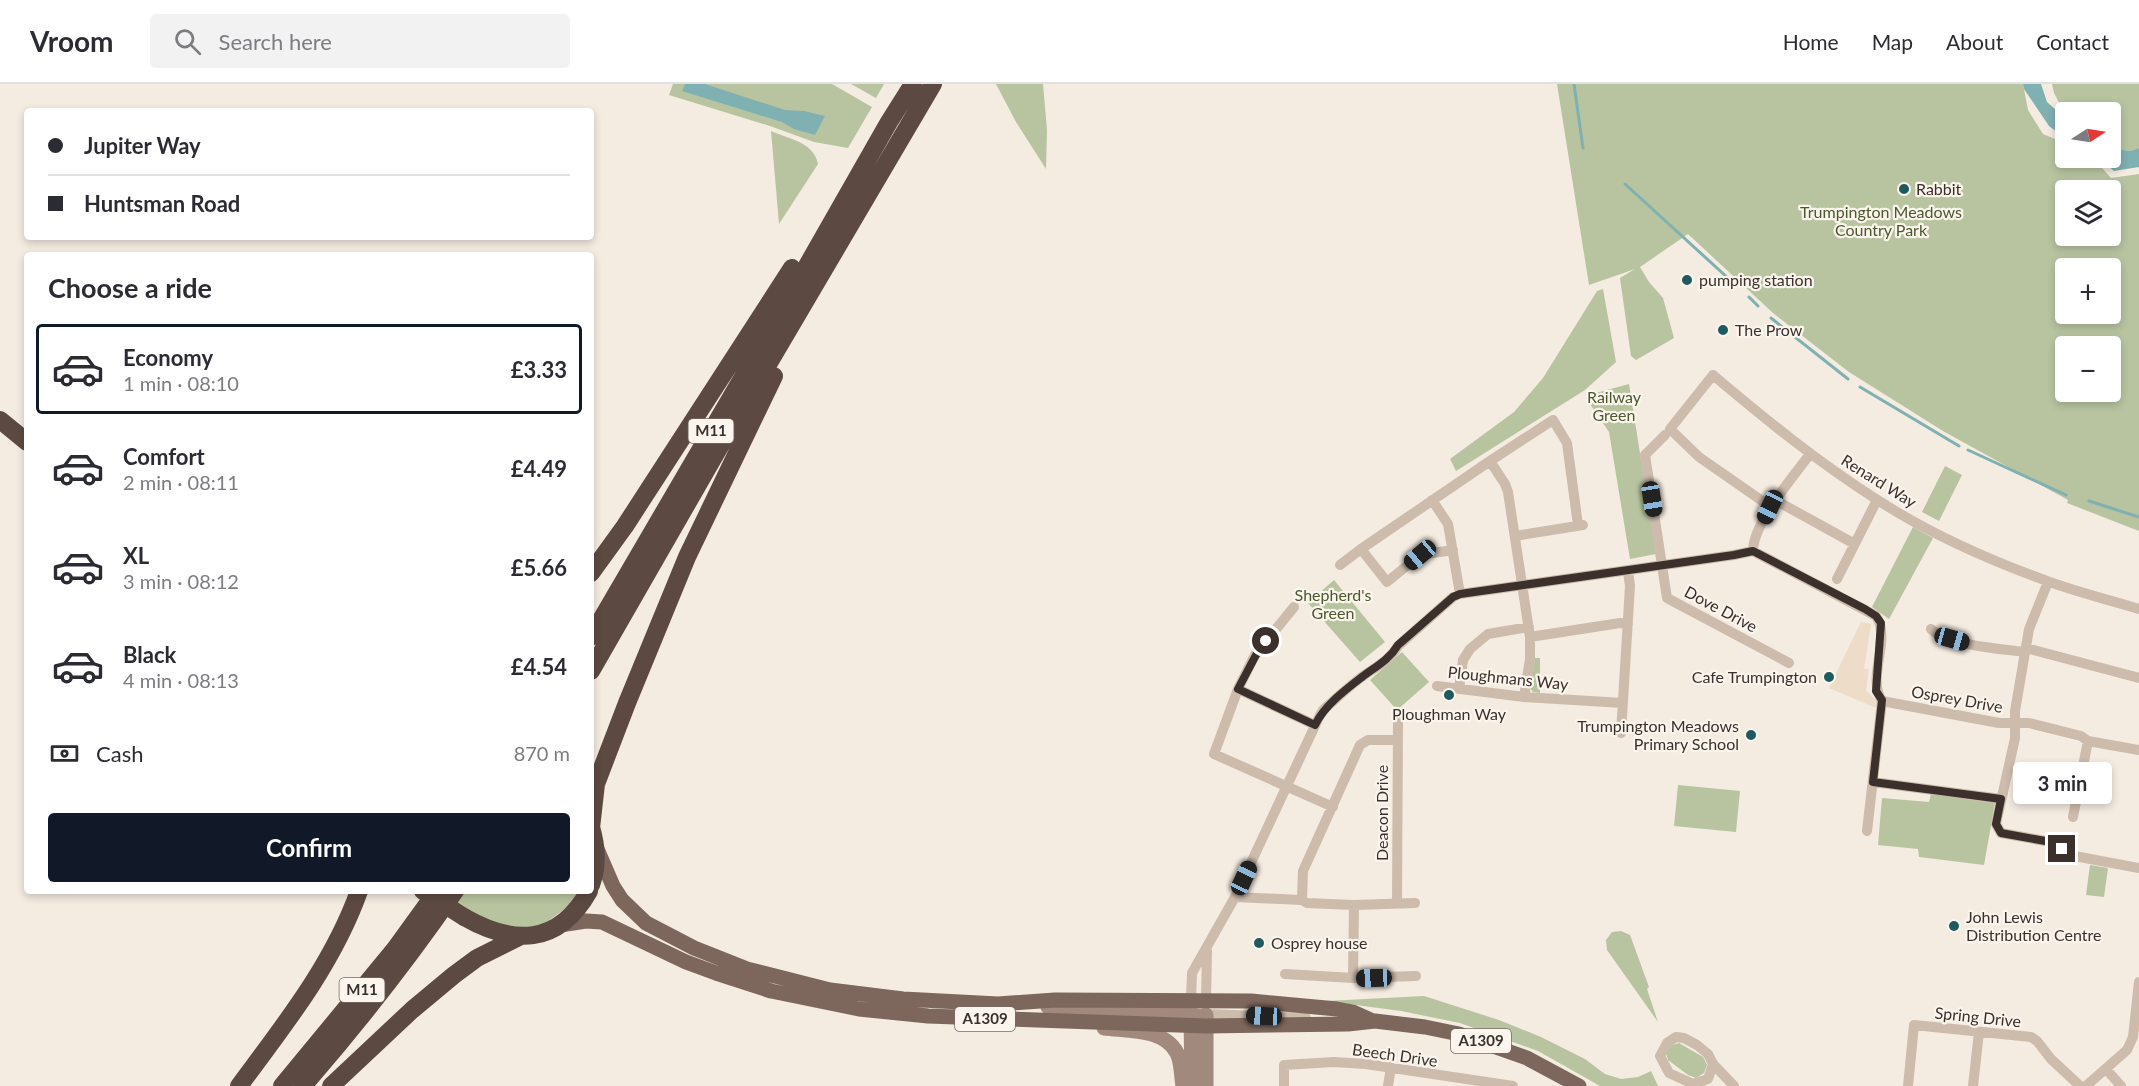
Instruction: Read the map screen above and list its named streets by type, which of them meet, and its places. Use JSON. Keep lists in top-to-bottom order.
{
  "streets": {
    "highway": ["M11"],
    "main road": ["A1309"],
    "street": [
      "Renard Way",
      "Dove Drive",
      "Ploughmans Way",
      "Osprey Drive",
      "Deacon Drive",
      "Spring Drive",
      "Beech Drive"
    ]
  },
  "parks": ["Trumpington Meadows Country Park", "Railway Green", "Shepherd's Green"],
  "places": [
    "Rabbit",
    "pumping station",
    "The Prow",
    "Cafe Trumpington",
    "Ploughman Way",
    "Trumpington Meadows Primary School",
    "John Lewis Distribution Centre",
    "Osprey house"
  ],
  "north": "right",
  "page": {
    "header": "Vroom",
    "search": "Search here",
    "nav": [
      "Home",
      "Map",
      "About",
      "Contact"
    ],
    "map_buttons": ["+", "−"],
    "banner": ["Jupiter Way", "Huntsman Road"],
    "heading": "Choose a ride",
    "list": [
      {
        "name": "Economy",
        "note": "1 min · 08:10",
        "value": "£3.33"
      },
      {
        "name": "Comfort",
        "note": "2 min · 08:11",
        "value": "£4.49"
      },
      {
        "name": "XL",
        "note": "3 min · 08:12",
        "value": "£5.66"
      },
      {
        "name": "Black",
        "note": "4 min · 08:13",
        "value": "£4.54"
      }
    ],
    "pay": ["Cash", "870 m"],
    "bubble": "3 min",
    "buttons": "Confirm"
  }
}
